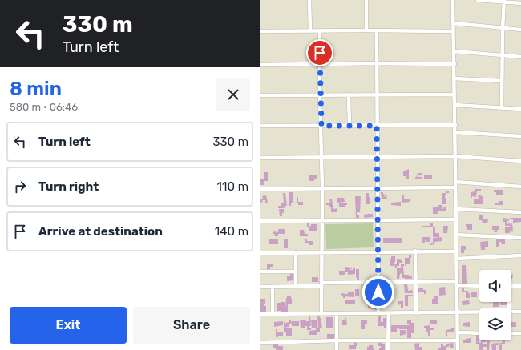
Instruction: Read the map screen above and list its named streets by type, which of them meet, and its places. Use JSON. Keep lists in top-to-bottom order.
{
  "page": {
    "turn": ["330 m", "Turn left"],
    "heading": ["8 min", "580 m · 06:46"],
    "list": [
      {
        "name": "Turn left",
        "value": "330 m"
      },
      {
        "name": "Turn right",
        "value": "110 m"
      },
      {
        "name": "Arrive at destination",
        "value": "140 m"
      }
    ],
    "buttons": ["Exit", "Share"]
  }
}
